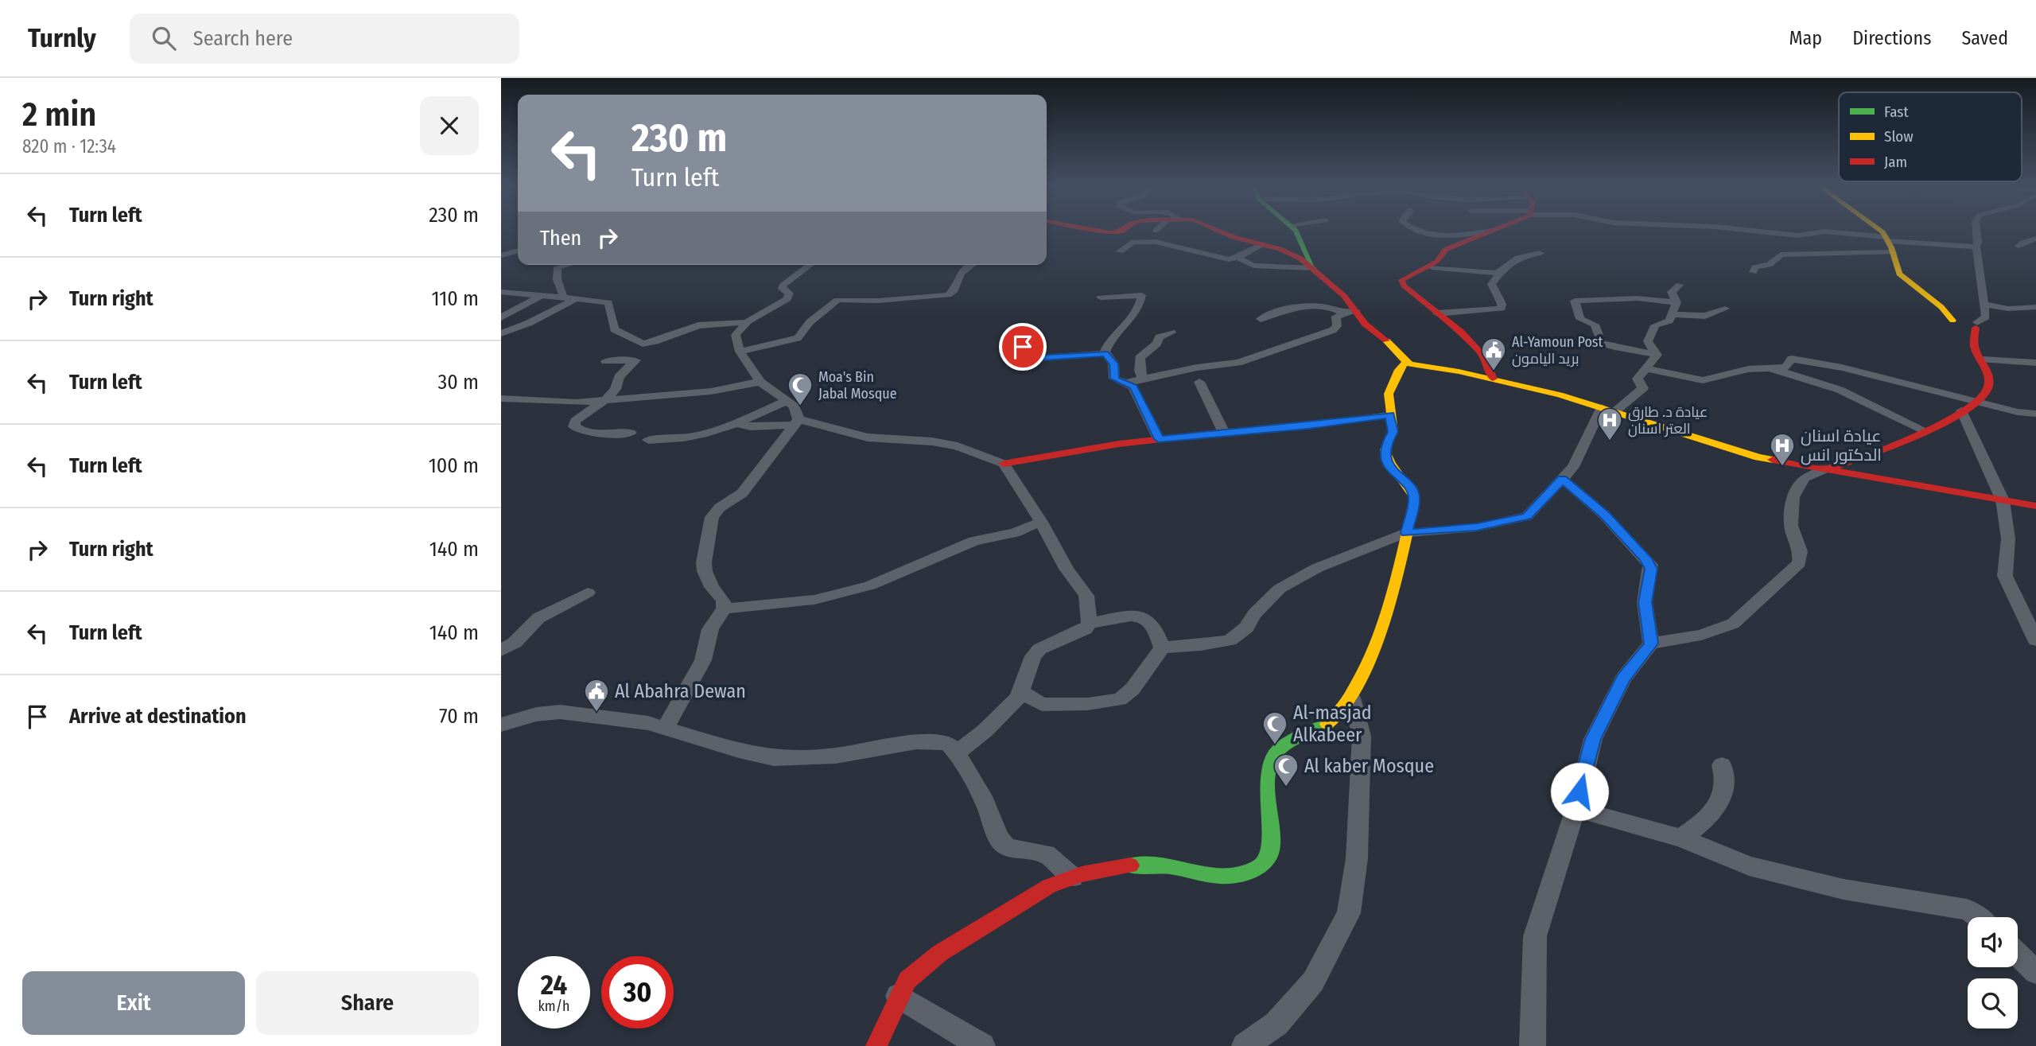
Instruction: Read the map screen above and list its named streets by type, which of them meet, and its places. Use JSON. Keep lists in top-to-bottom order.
{
  "places": {
    "public building": ["Al-Yamoun Post بريد اليامون", "Al Abahra Dewan"],
    "mosque": ["Moa's Bin Jabal Mosque", "Al-masjad Alkabeer", "Al kaber Mosque"],
    "hospital": ["عيادة د. طارق العتر اسنان", "عيادة اسنان الدكتور انس"]
  },
  "legend": ["Fast", "Slow", "Jam"],
  "page": {
    "header": "Turnly",
    "search": "Search here",
    "nav": ["Map", "Directions", "Saved"],
    "heading": ["2 min", "820 m · 12:34"],
    "turn": ["230 m", "Turn left"],
    "list": [
      {
        "name": "Turn left",
        "value": "230 m"
      },
      {
        "name": "Turn right",
        "value": "110 m"
      },
      {
        "name": "Turn left",
        "value": "30 m"
      },
      {
        "name": "Turn left",
        "value": "100 m"
      },
      {
        "name": "Turn right",
        "value": "140 m"
      },
      {
        "name": "Turn left",
        "value": "140 m"
      },
      {
        "name": "Arrive at destination",
        "value": "70 m"
      }
    ],
    "then": "Then",
    "speed": "24 km/h",
    "limit": "30",
    "buttons": ["Exit", "Share"]
  }
}
